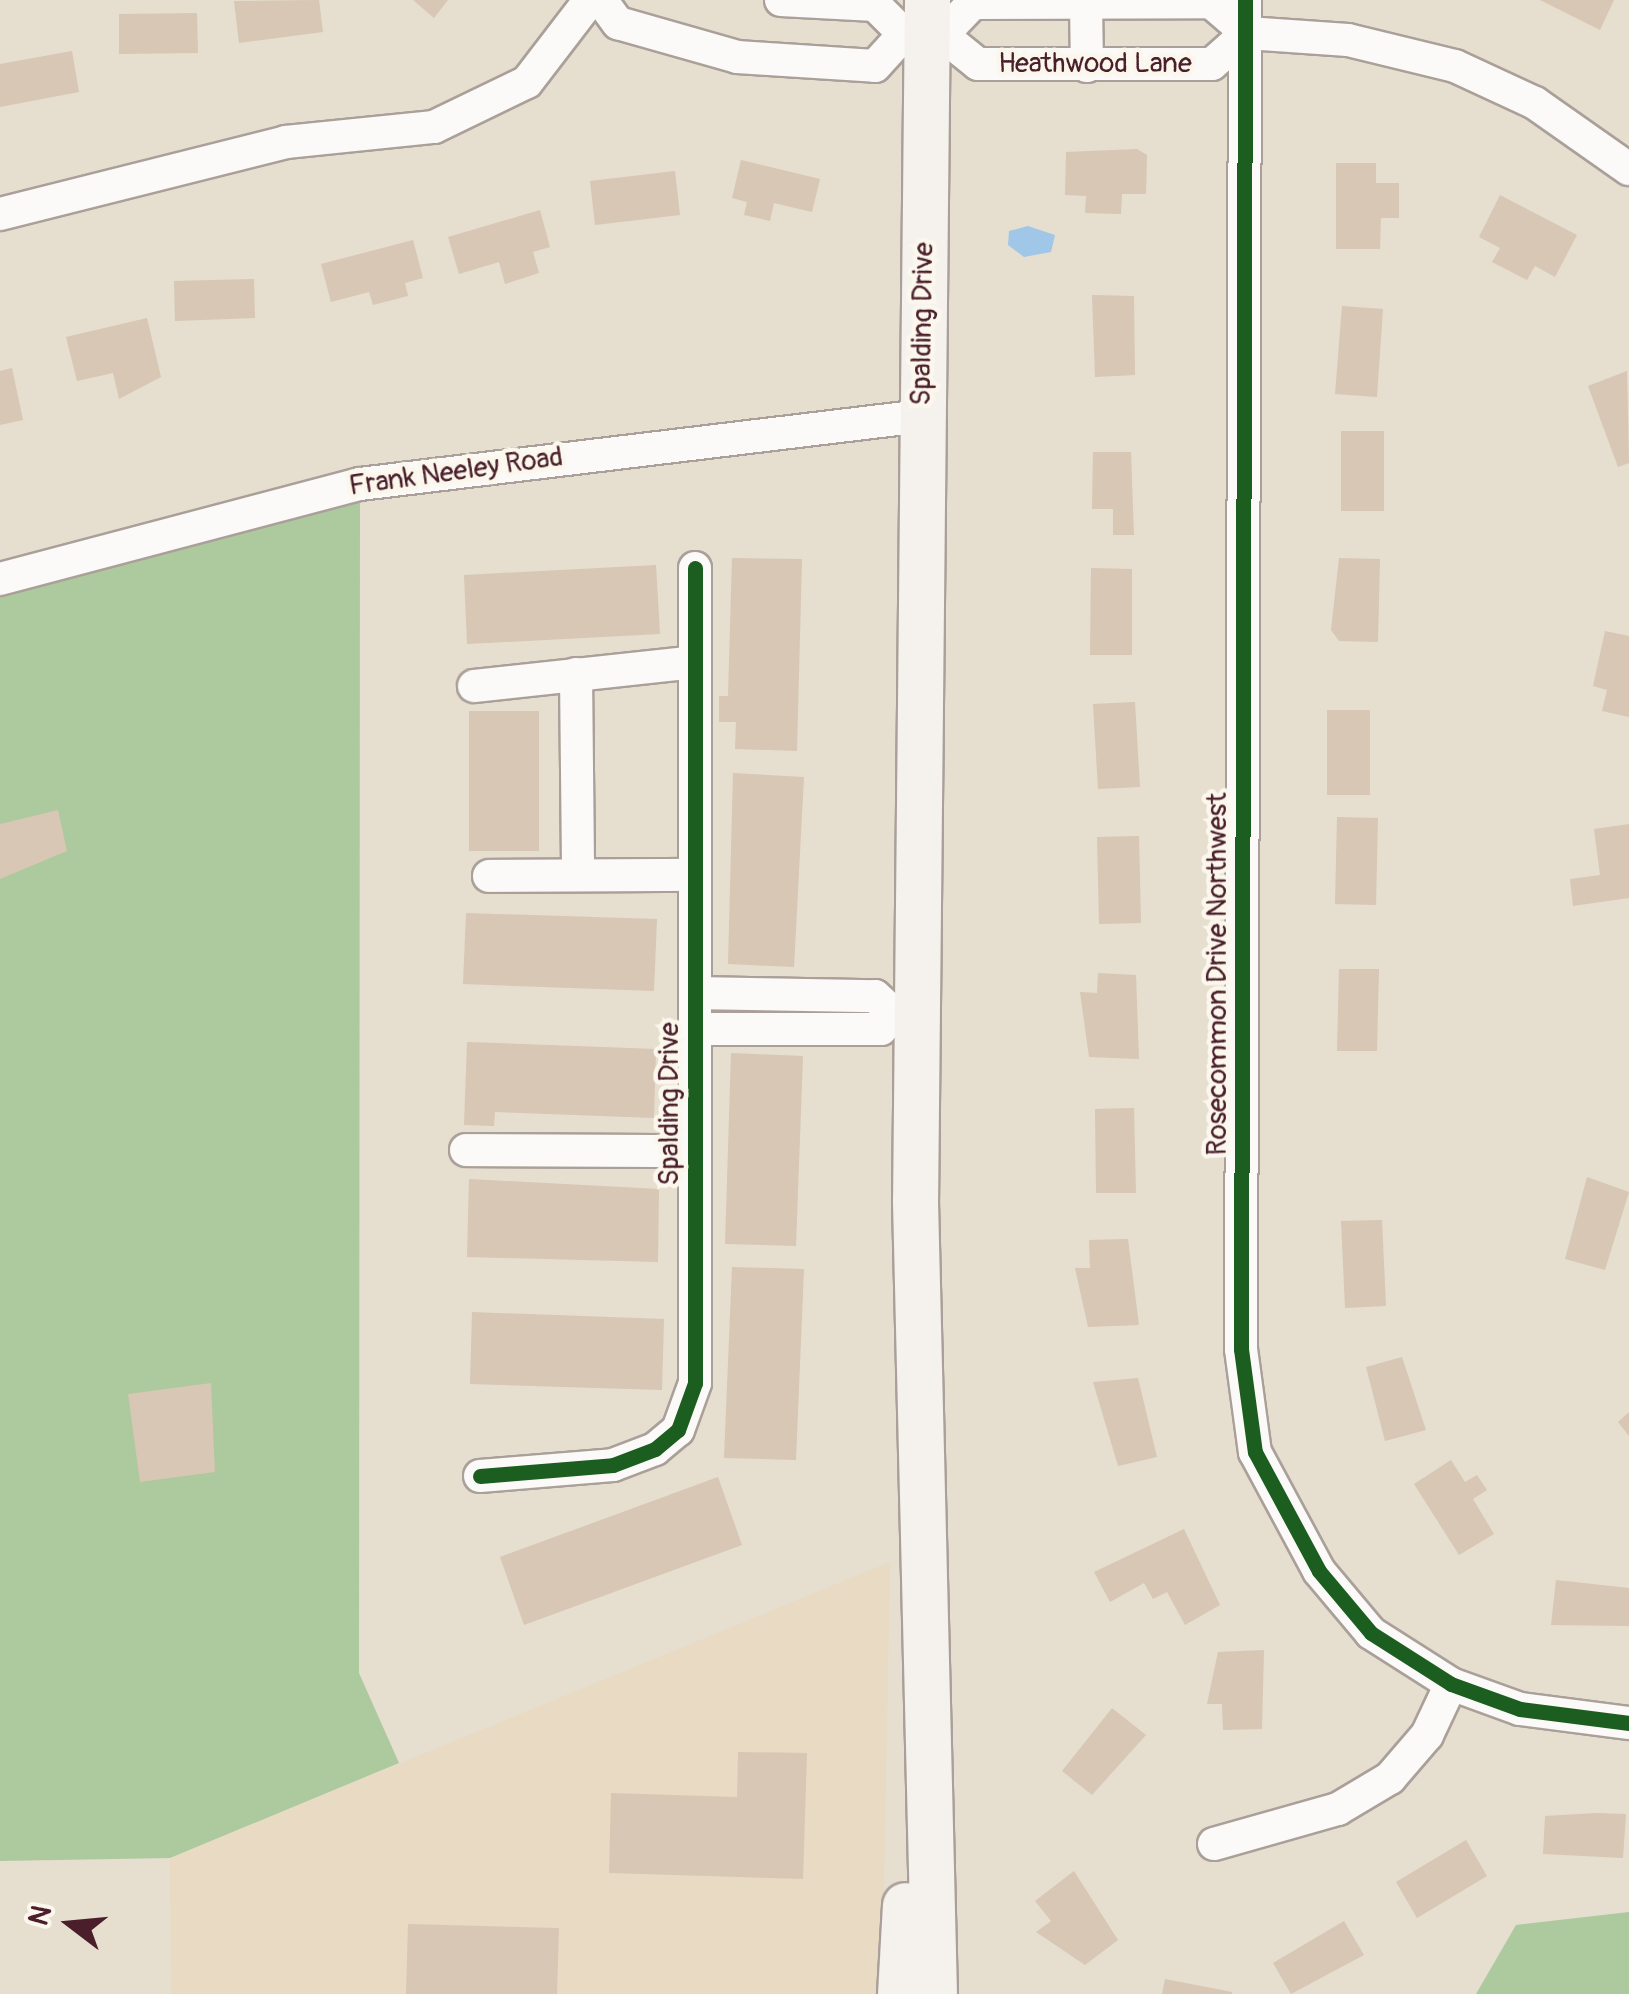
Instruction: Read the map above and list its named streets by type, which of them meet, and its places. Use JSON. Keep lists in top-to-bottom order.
{
  "streets": {
    "main road": ["Spalding Drive"],
    "street": ["Heathwood Lane", "Frank Neeley Road", "Rosecommon Drive Northwest"]
  },
  "crossings": [
    ["Heathwood Lane", "Spalding Drive"],
    ["Heathwood Lane", "Rosecommon Drive Northwest"],
    ["Spalding Drive", "Frank Neeley Road"]
  ],
  "north": "left"
}
